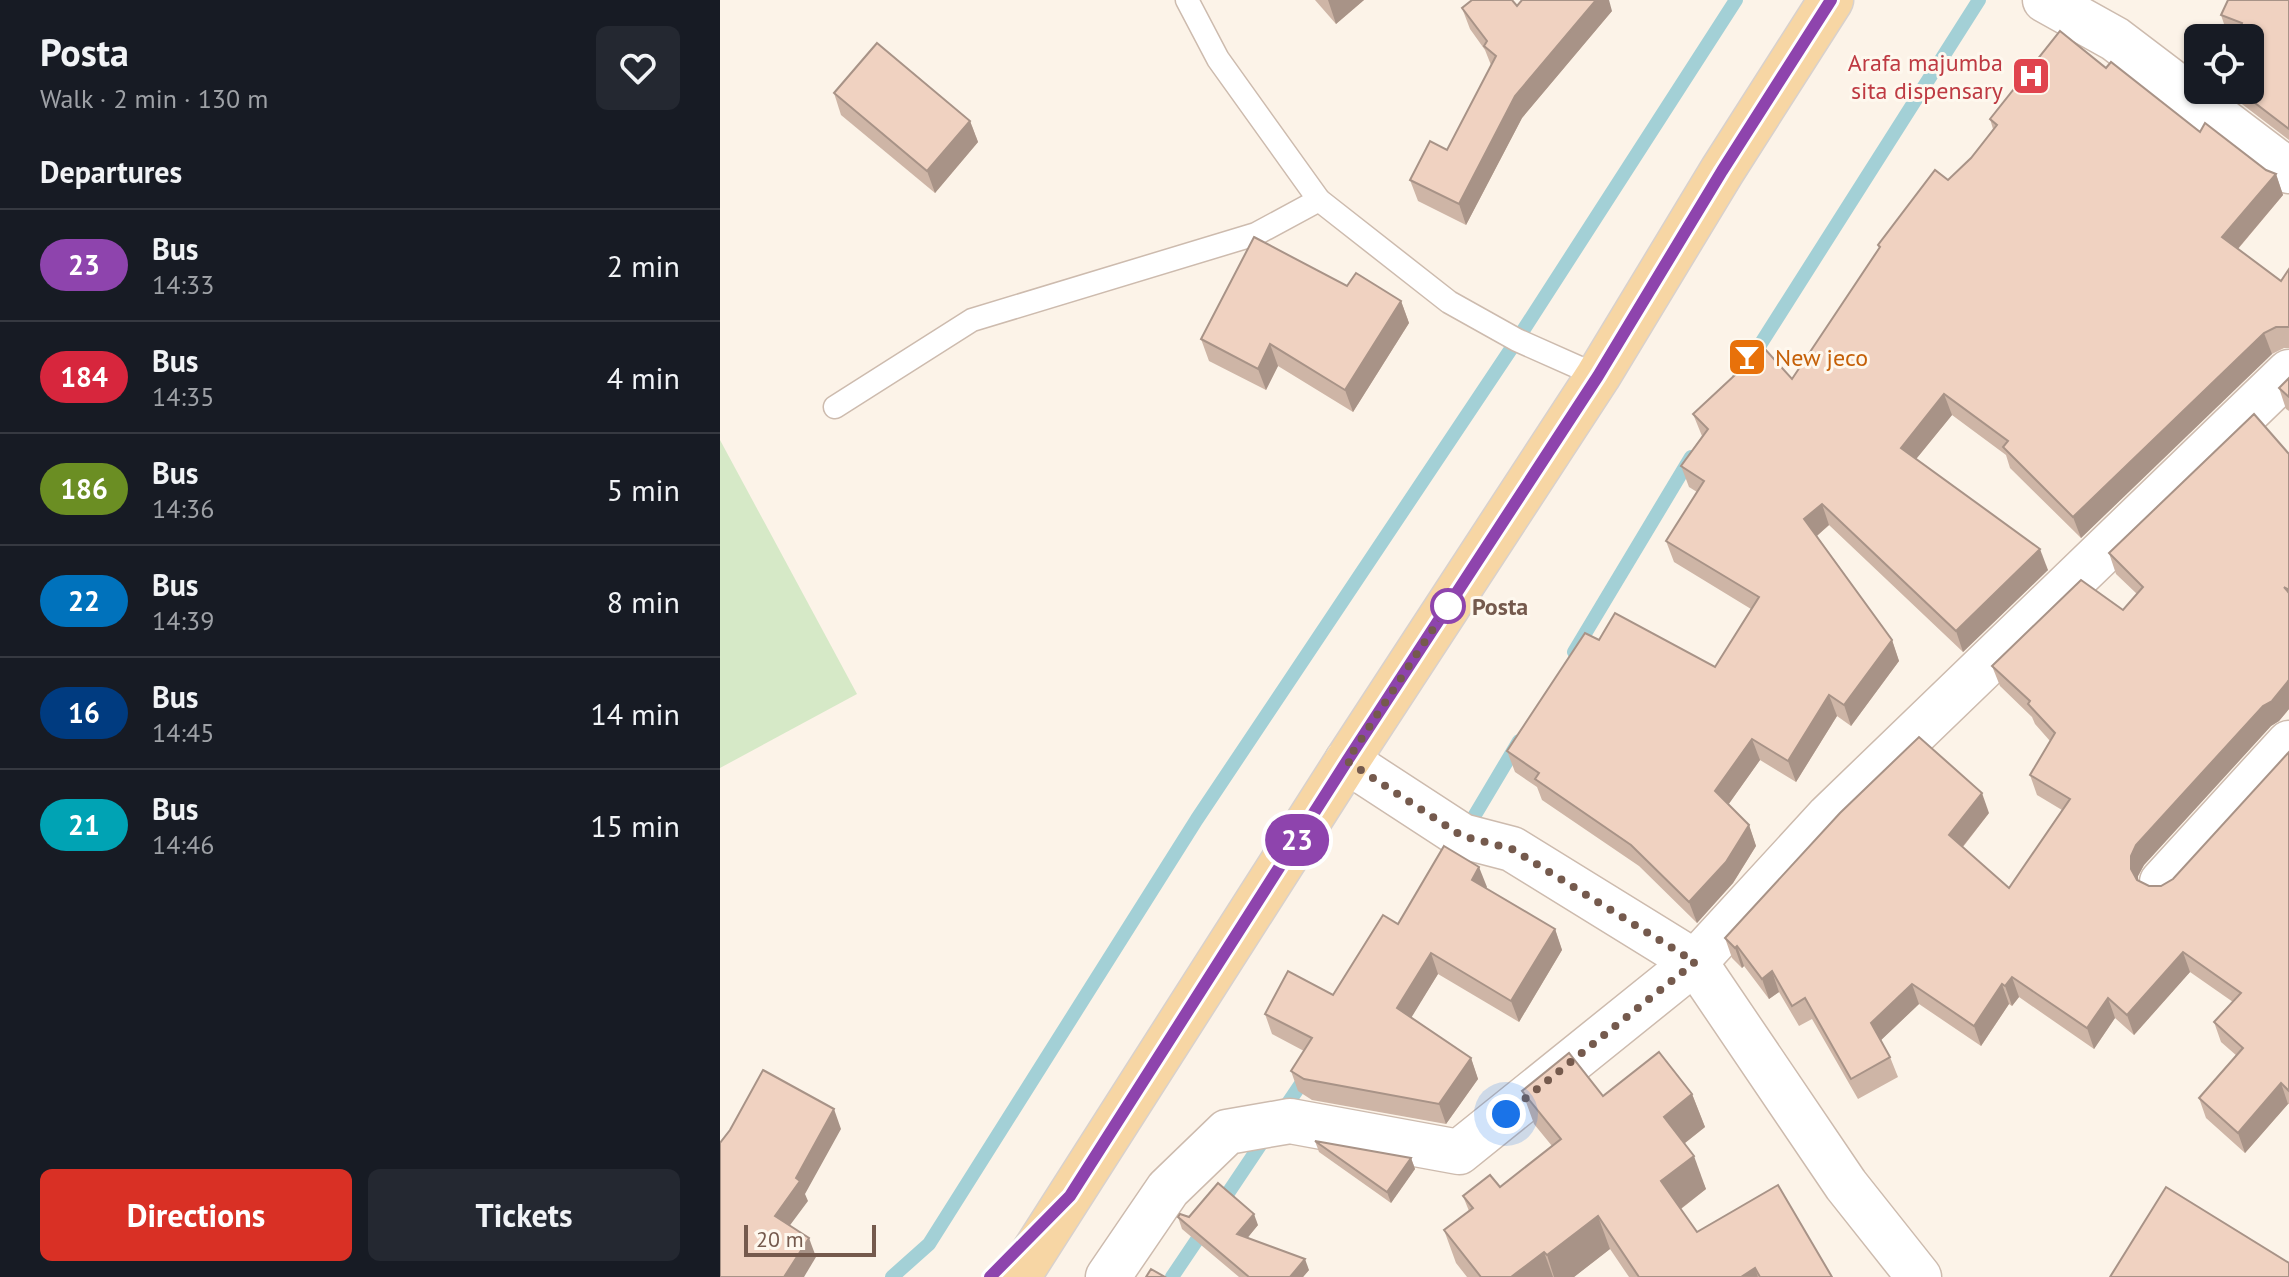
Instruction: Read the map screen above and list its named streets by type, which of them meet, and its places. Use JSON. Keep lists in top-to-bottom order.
{
  "places": {
    "hospital": ["Arafa majumba sita dispensary"],
    "bar": ["New jeco"],
    "other": ["Posta"]
  },
  "lines": ["bus line 23"],
  "scale_bar": "20 m",
  "page": {
    "heading": [
      ["Posta", "Walk · 2 min · 130 m"],
      "Departures"
    ],
    "on_map": "23",
    "list": [
      {
        "mark": "23",
        "name": "Bus",
        "note": "14:33",
        "value": "2 min"
      },
      {
        "mark": "184",
        "name": "Bus",
        "note": "14:35",
        "value": "4 min"
      },
      {
        "mark": "186",
        "name": "Bus",
        "note": "14:36",
        "value": "5 min"
      },
      {
        "mark": "22",
        "name": "Bus",
        "note": "14:39",
        "value": "8 min"
      },
      {
        "mark": "16",
        "name": "Bus",
        "note": "14:45",
        "value": "14 min"
      },
      {
        "mark": "21",
        "name": "Bus",
        "note": "14:46",
        "value": "15 min"
      }
    ],
    "buttons": ["Directions", "Tickets"],
    "scale": "20 m"
  }
}
